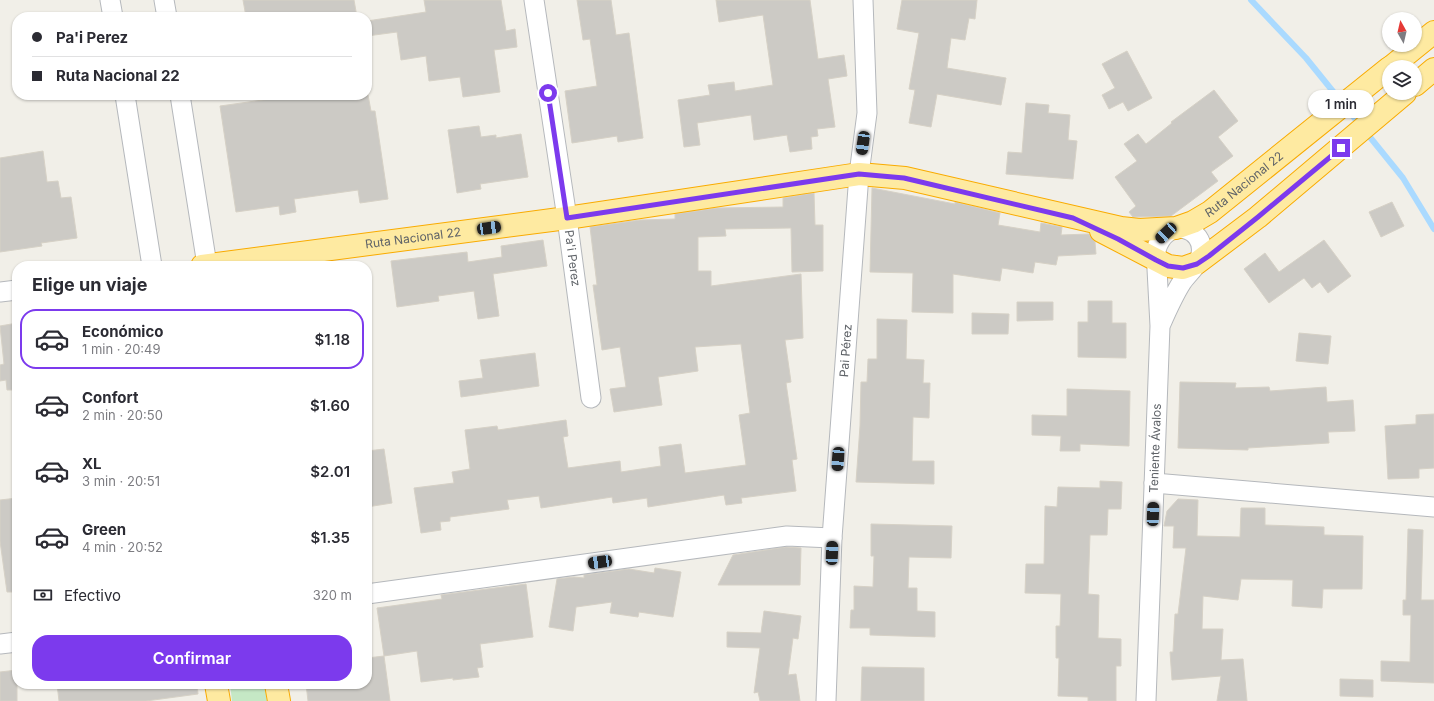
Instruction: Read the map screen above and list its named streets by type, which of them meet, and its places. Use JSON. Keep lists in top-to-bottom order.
{
  "streets": {
    "highway": ["Ruta Nacional 22"],
    "street": ["Pa'i Perez", "Pai Pérez", "Teniente Ávalos"]
  },
  "crossings": [
    ["Ruta Nacional 22", "Pa'i Perez"],
    ["Ruta Nacional 22", "Pai Pérez"],
    ["Ruta Nacional 22", "Teniente Ávalos"]
  ],
  "north": "top",
  "page": {
    "banner": ["Pa'i Perez", "Ruta Nacional 22"],
    "bubble": "1 min",
    "heading": "Elige un viaje",
    "list": [
      {
        "name": "Económico",
        "note": "1 min · 20:49",
        "value": "$1.18"
      },
      {
        "name": "Confort",
        "note": "2 min · 20:50",
        "value": "$1.60"
      },
      {
        "name": "XL",
        "note": "3 min · 20:51",
        "value": "$2.01"
      },
      {
        "name": "Green",
        "note": "4 min · 20:52",
        "value": "$1.35"
      }
    ],
    "pay": ["Efectivo", "320 m"],
    "buttons": "Confirmar"
  }
}
